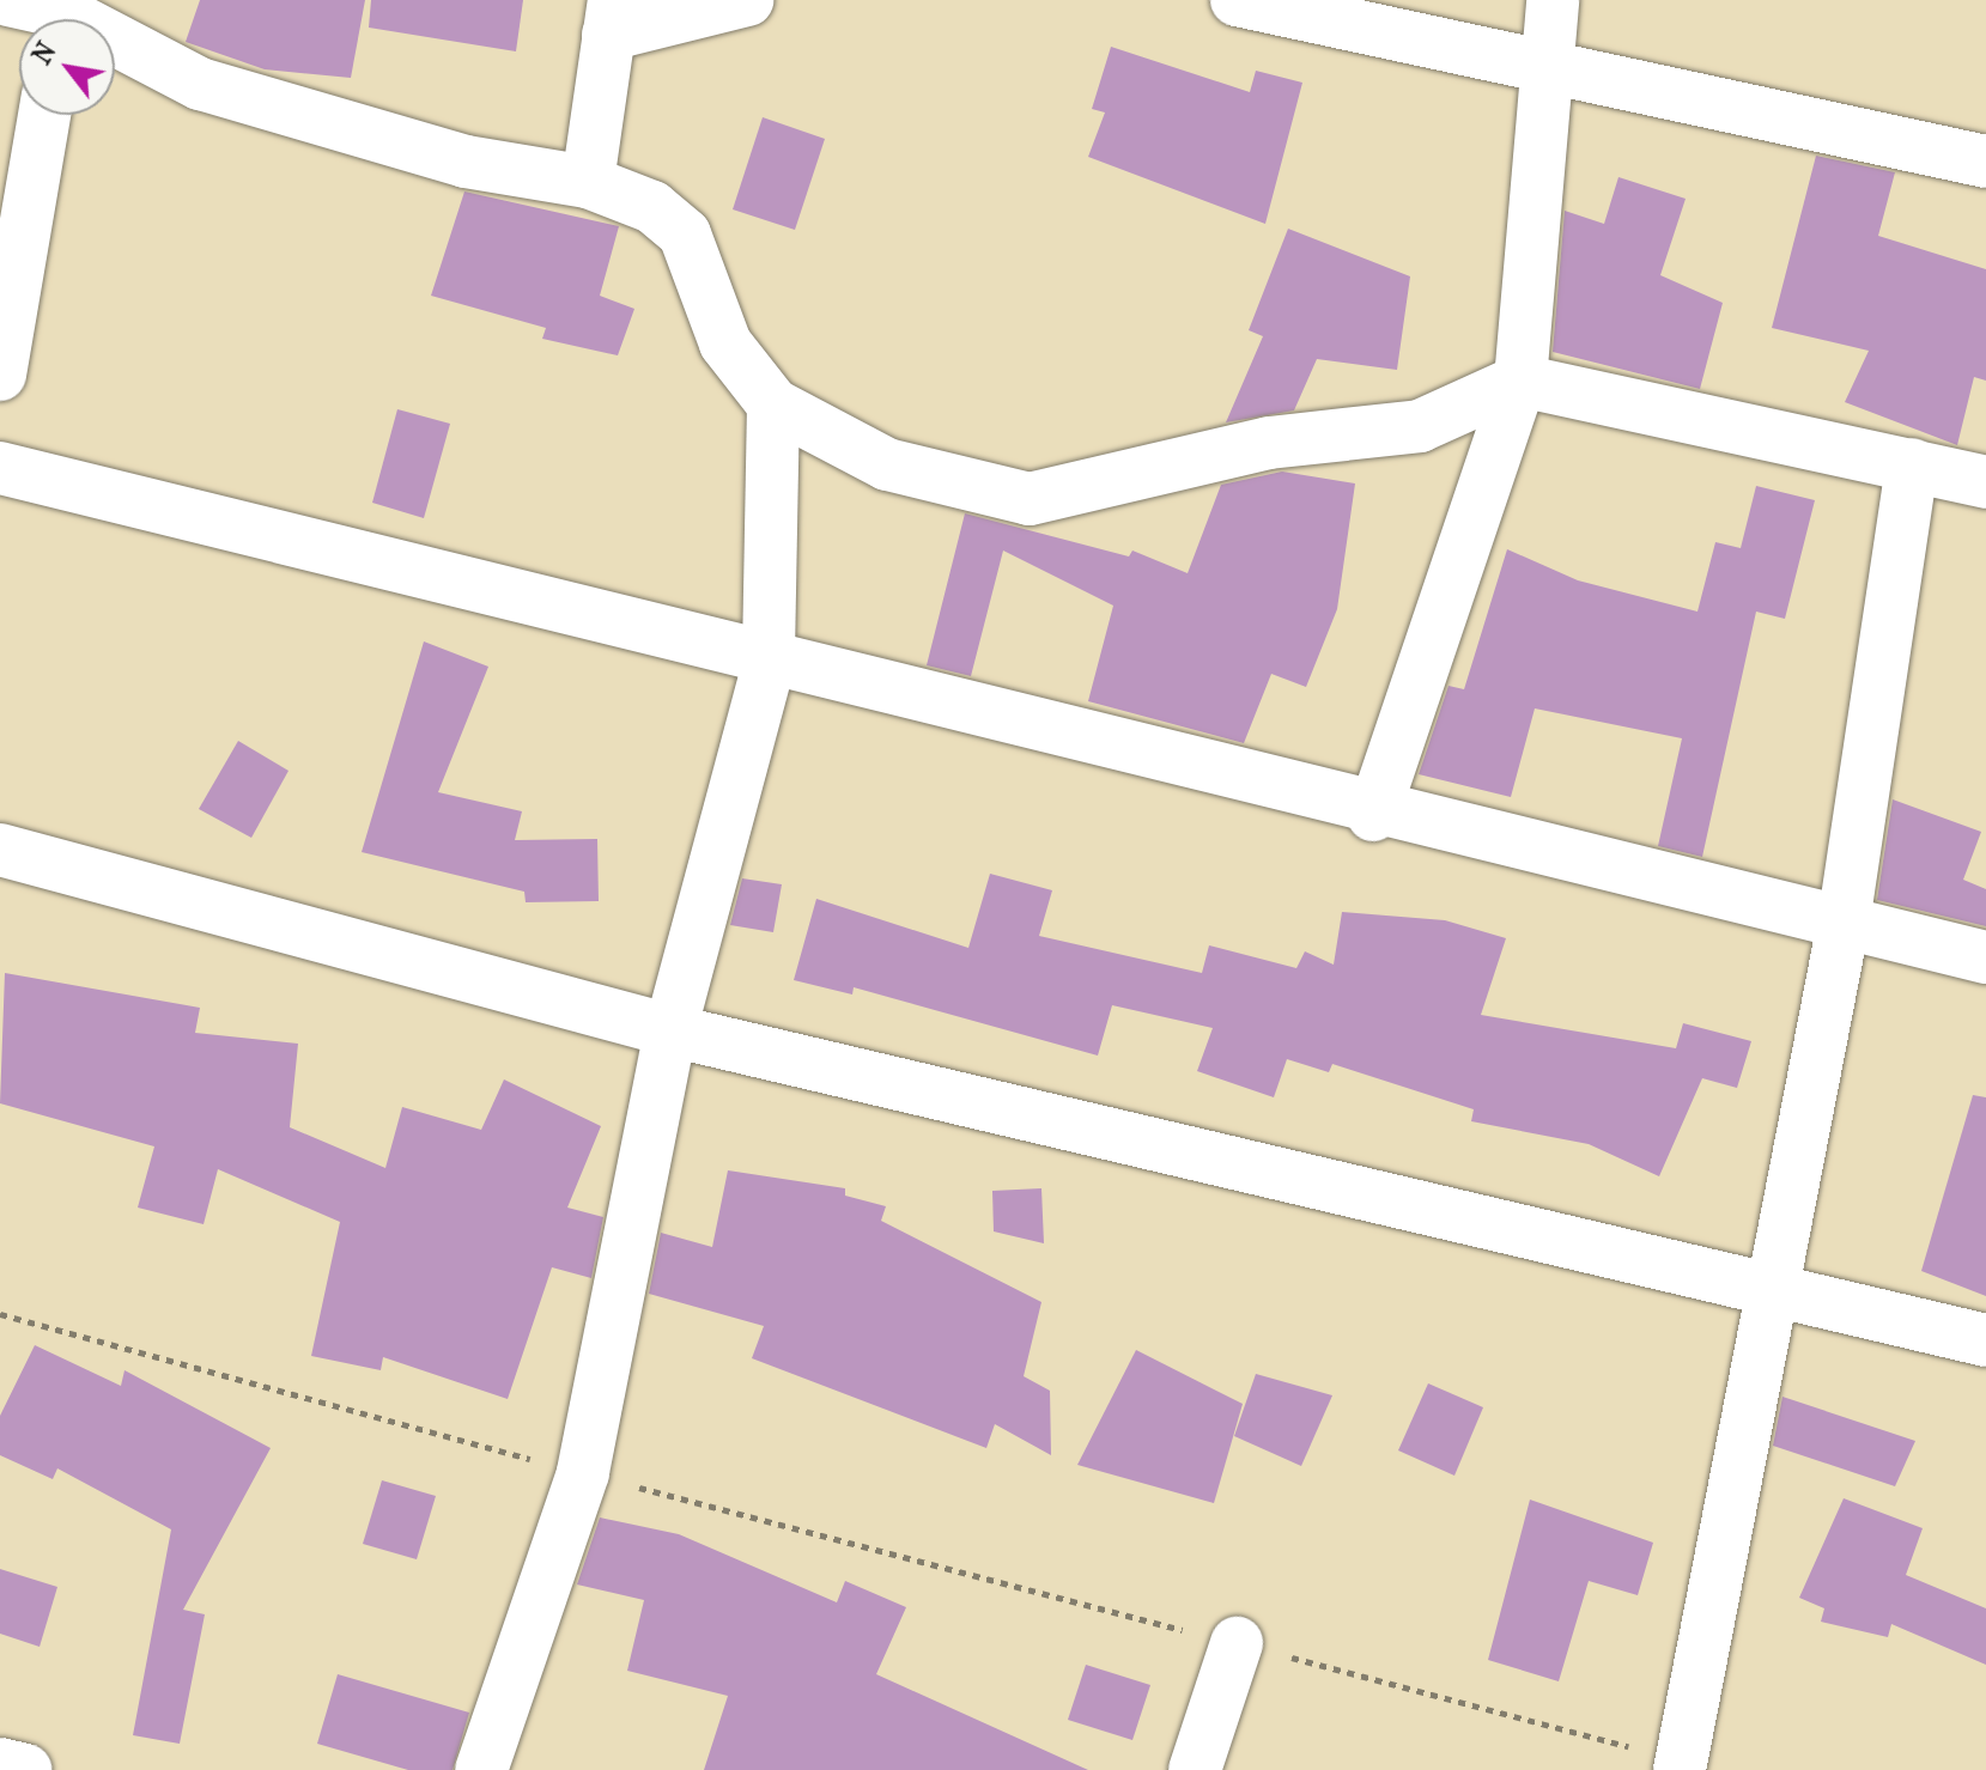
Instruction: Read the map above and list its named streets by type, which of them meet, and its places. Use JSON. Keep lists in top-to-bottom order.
{
  "north": "top left"
}
